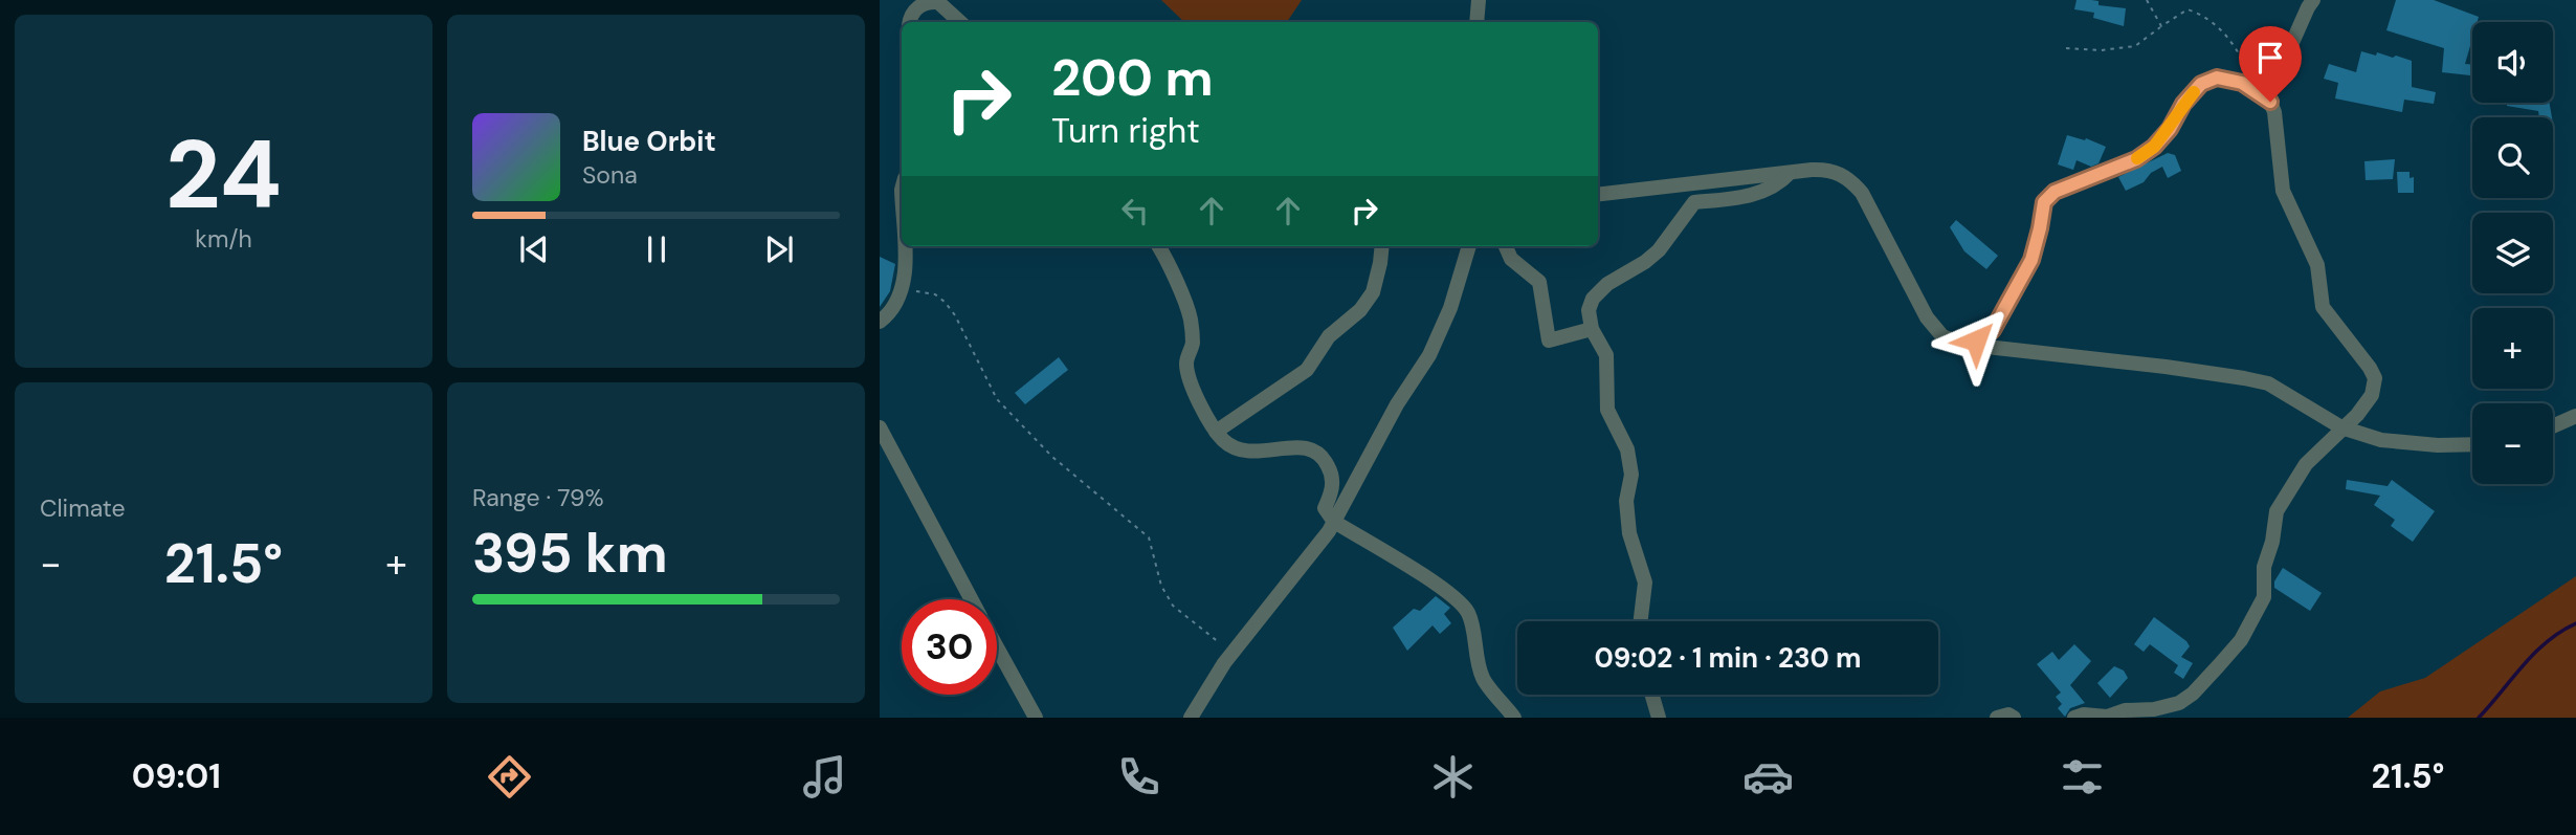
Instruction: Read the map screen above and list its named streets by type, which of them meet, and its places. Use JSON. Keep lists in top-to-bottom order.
{
  "page": {
    "tile": [
      ["24", "km/h"],
      "Climate",
      ["Range · 79%", "395 km"]
    ],
    "map_buttons": ["+", "−"],
    "turn": ["200 m", "Turn right"],
    "song": ["Blue Orbit", "Sona"],
    "heat": ["−", "21.5°", "+"],
    "limit": "30",
    "trip": "09:02 · 1 min · 230 m",
    "tabs": ["09:01", "21.5°"]
  }
}
